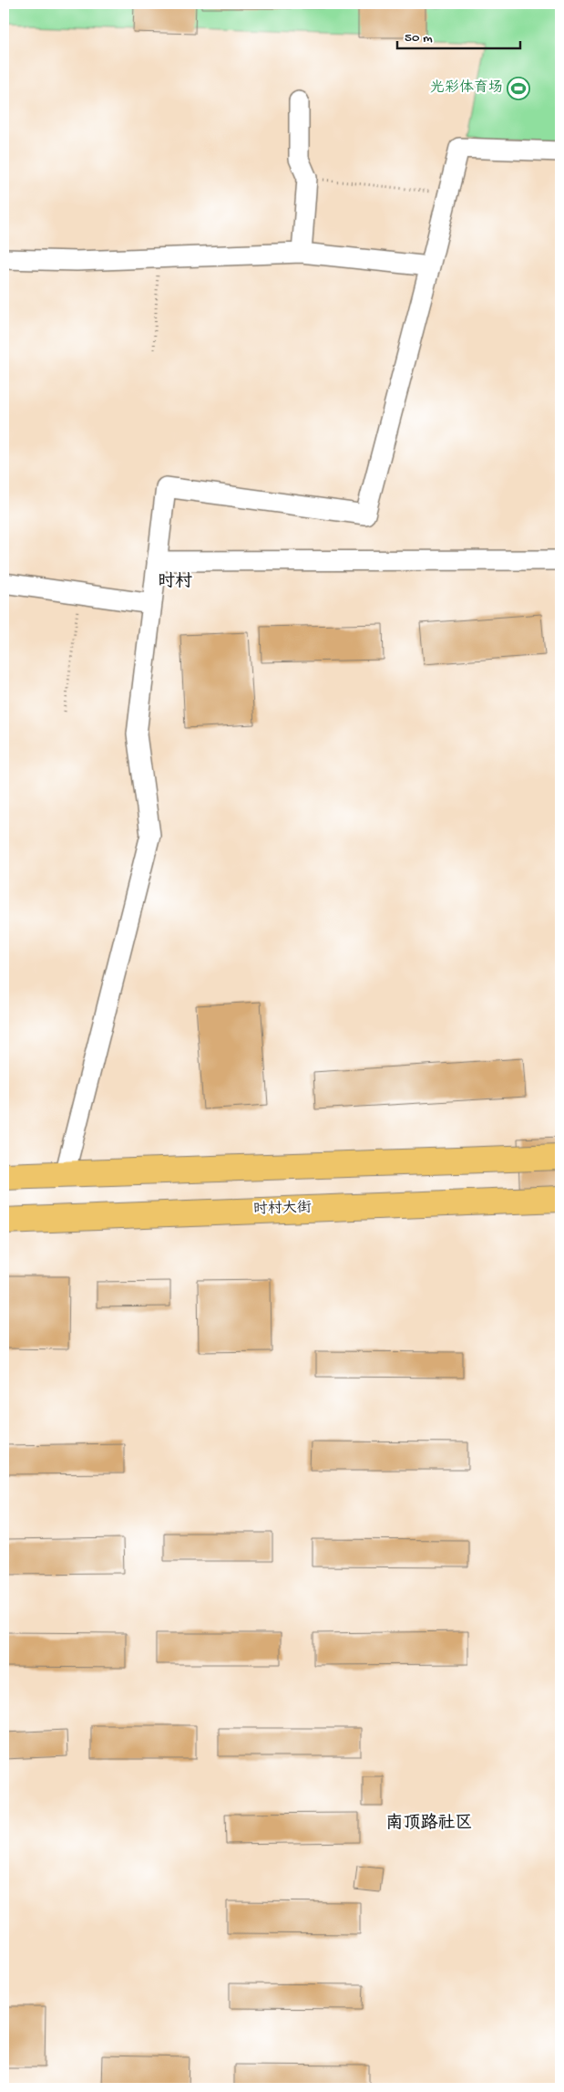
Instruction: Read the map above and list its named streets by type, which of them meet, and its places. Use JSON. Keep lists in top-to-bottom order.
{
  "streets": {
    "main road": ["时村大街"]
  },
  "districts": ["时村", "南顶路社区"],
  "places": {
    "sports": ["光彩体育场"]
  },
  "scale_bar": "50 m"
}
